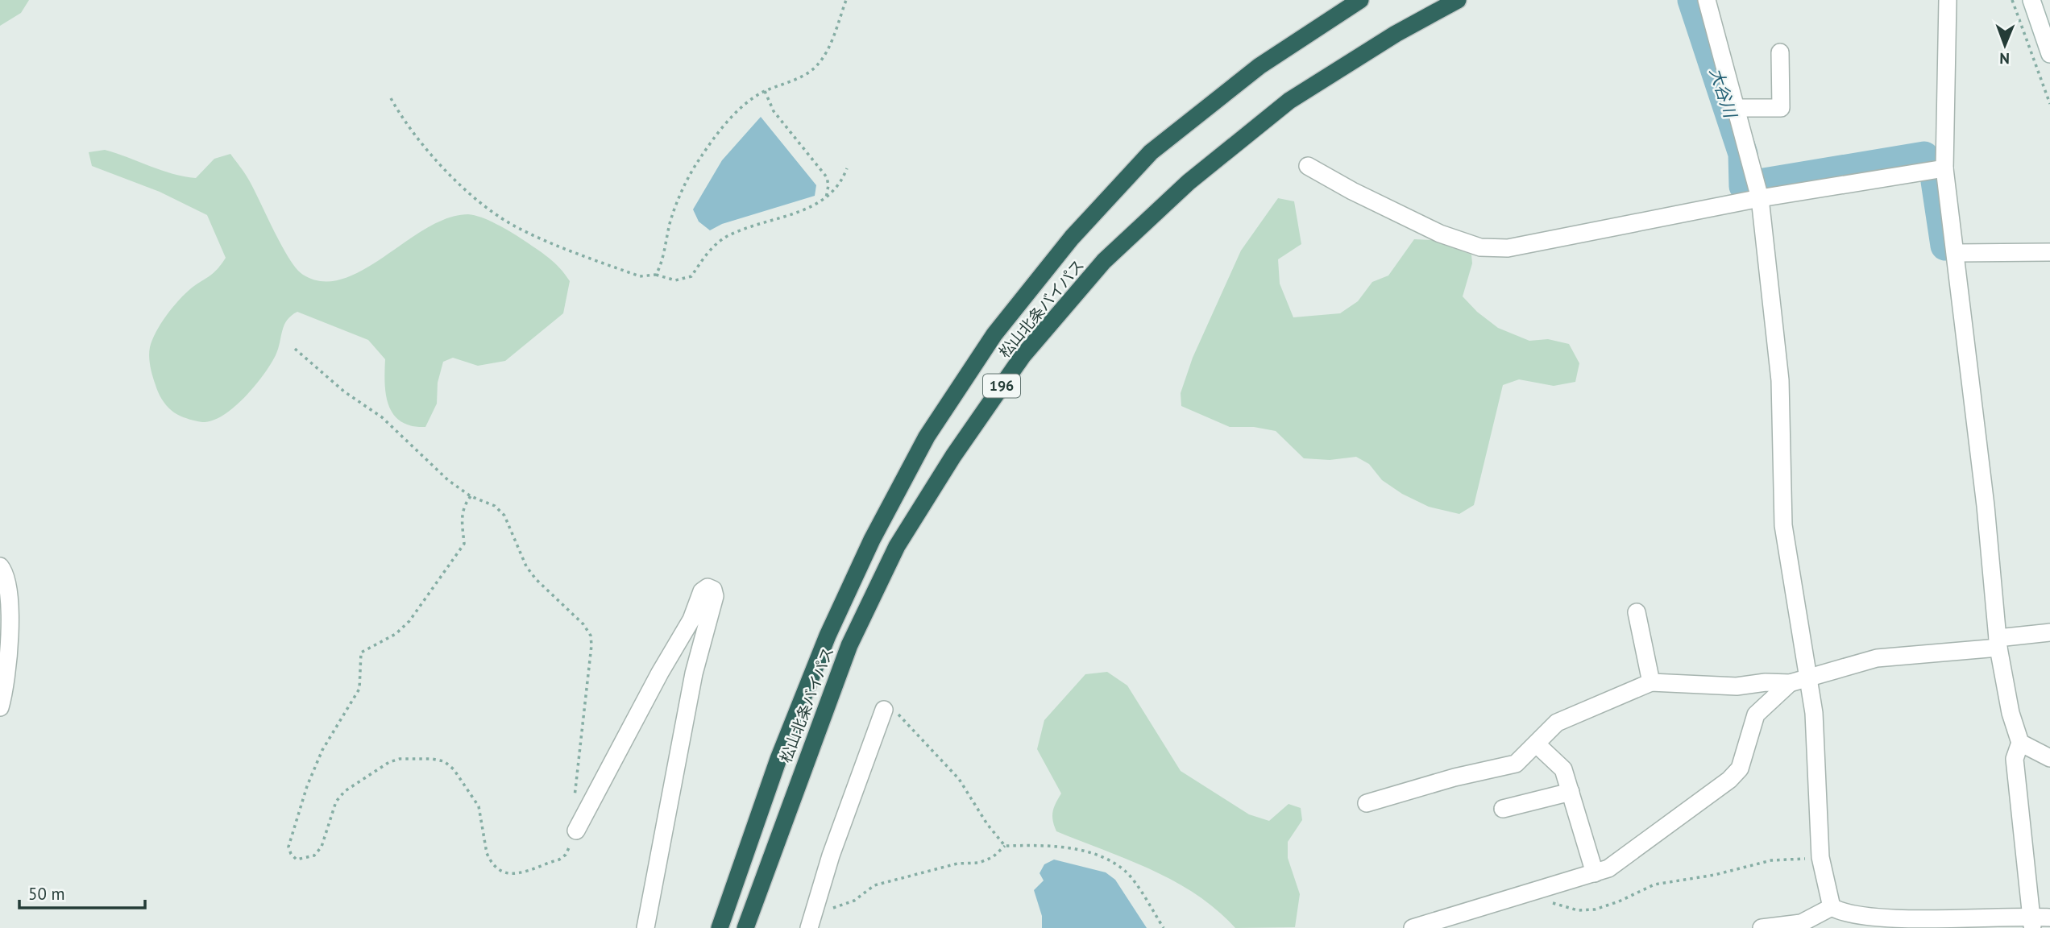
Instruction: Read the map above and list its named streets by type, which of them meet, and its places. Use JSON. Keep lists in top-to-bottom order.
{
  "streets": {
    "highway": ["松山北条バイパス", "196"]
  },
  "water": ["大谷川"],
  "scale_bar": "50 m",
  "north": "bottom"
}
